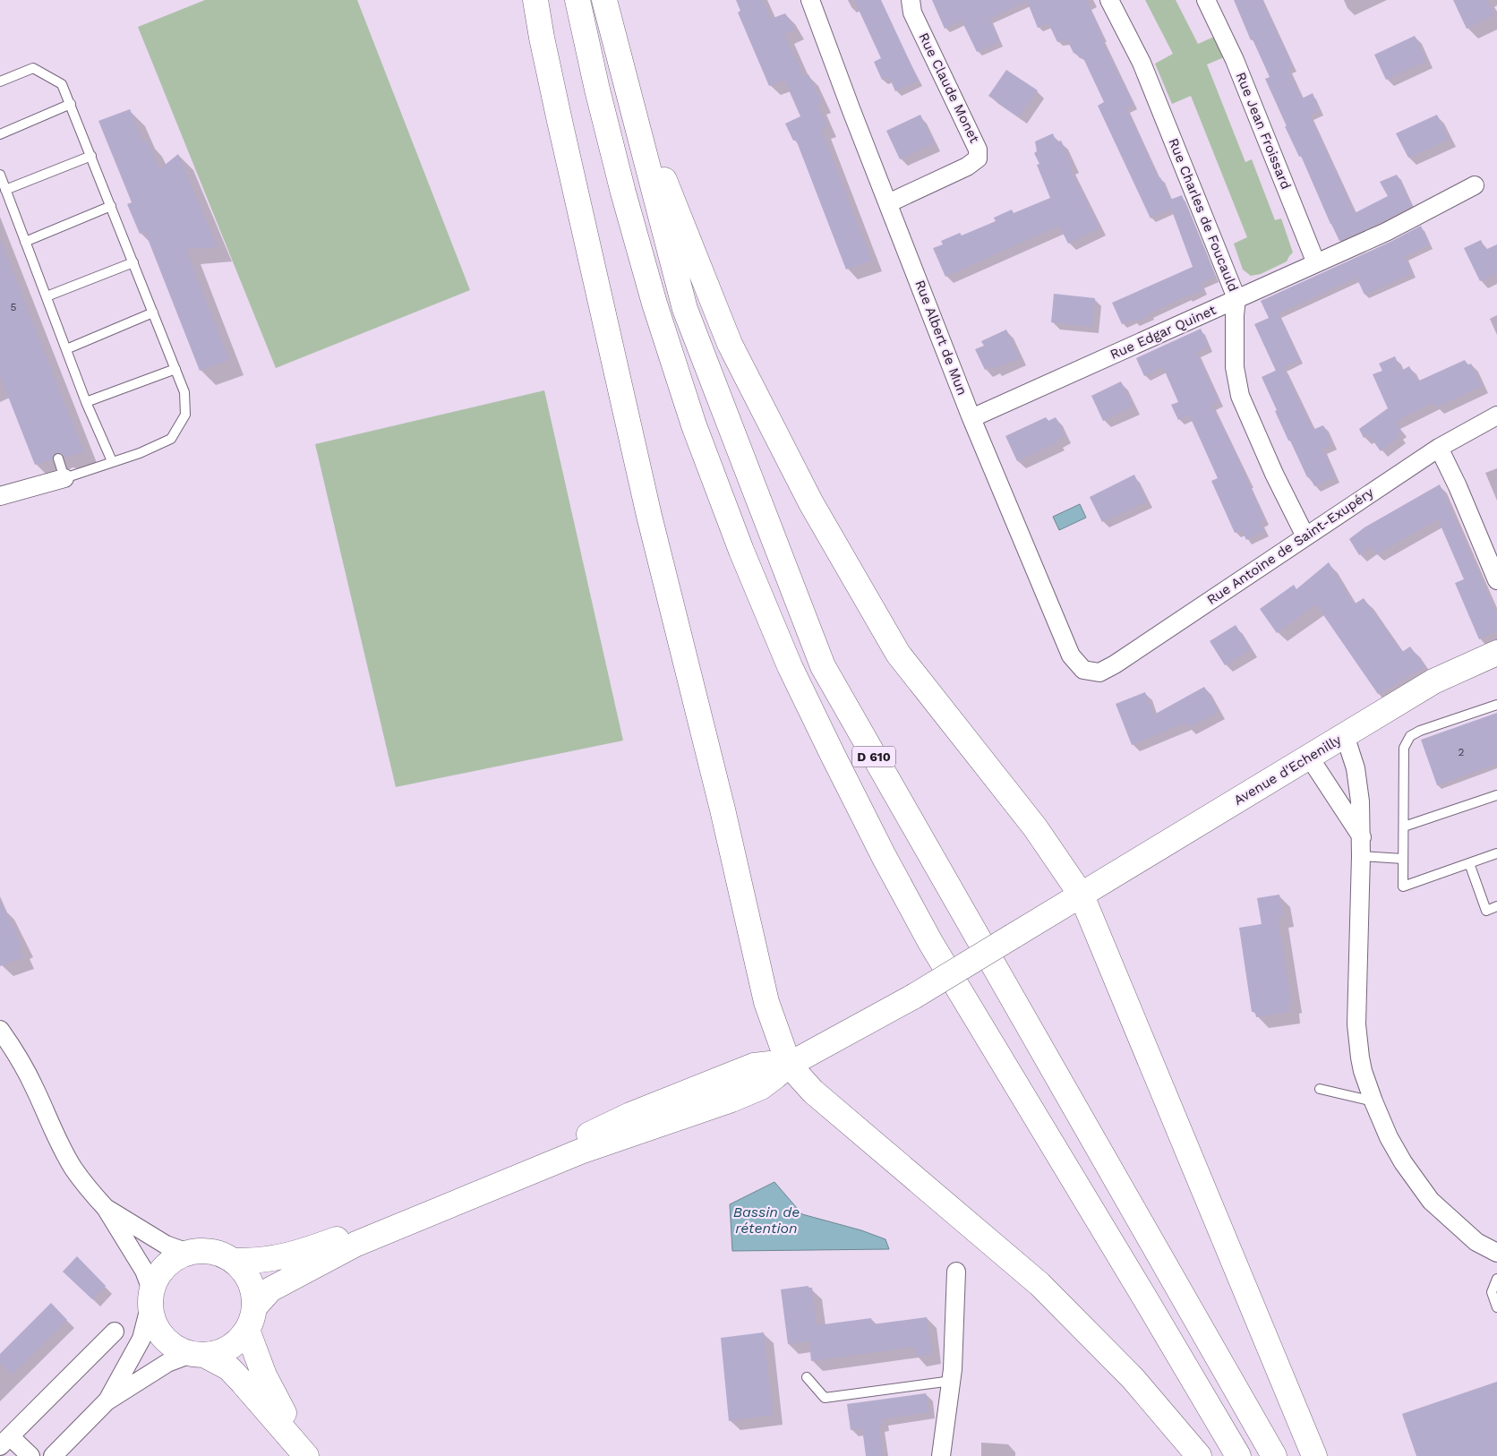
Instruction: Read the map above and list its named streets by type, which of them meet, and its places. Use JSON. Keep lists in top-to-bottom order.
{
  "streets": {
    "main road": ["D 610", "Avenue d'Echenilly"],
    "street": [
      "Rue Claude Monet",
      "Rue Jean Froissard",
      "Rue Charles de Foucauld",
      "Rue Edgar Quinet",
      "Rue Albert de Mun",
      "Rue Antoine de Saint-Exupéry"
    ]
  },
  "crossings": [
    ["Rue Claude Monet", "Rue Albert de Mun"],
    ["Rue Jean Froissard", "Rue Edgar Quinet"],
    ["Rue Charles de Foucauld", "Rue Edgar Quinet"],
    ["Rue Charles de Foucauld", "Rue Antoine de Saint-Exupéry"],
    ["Rue Edgar Quinet", "Rue Albert de Mun"],
    ["Rue Albert de Mun", "Rue Antoine de Saint-Exupéry"]
  ],
  "water": ["Bassin de rétention"],
  "house_numbers": ["5", "2"]
}
